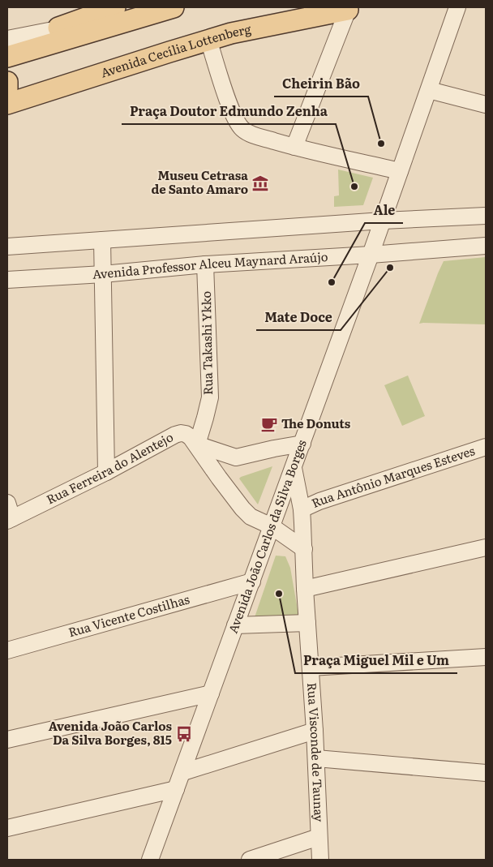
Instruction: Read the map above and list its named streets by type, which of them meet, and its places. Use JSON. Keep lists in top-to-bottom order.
{
  "streets": {
    "main road": ["Avenida Cecília Lottenberg"],
    "street": [
      "Avenida Professor Alceu Maynard Araújo",
      "Rua Takashi Ykko",
      "Rua Ferreira do Alentejo",
      "Rua Antônio Marques Esteves",
      "Avenida João Carlos da Silva Borges",
      "Rua Vicente Costilhas",
      "Rua Visconde de Taunay"
    ]
  },
  "crossings": [
    ["Avenida Professor Alceu Maynard Araújo", "Rua Takashi Ykko"],
    ["Avenida Professor Alceu Maynard Araújo", "Avenida João Carlos da Silva Borges"],
    ["Rua Takashi Ykko", "Rua Ferreira do Alentejo"],
    ["Rua Ferreira do Alentejo", "Avenida João Carlos da Silva Borges"],
    ["Rua Antônio Marques Esteves", "Rua Visconde de Taunay"],
    ["Avenida João Carlos da Silva Borges", "Rua Vicente Costilhas"],
    ["Avenida João Carlos da Silva Borges", "Rua Visconde de Taunay"]
  ],
  "places": {
    "other": [
      "Cheirin Bão",
      "Praça Doutor Edmundo Zenha",
      "Mate Doce",
      "Ale",
      "Praça Miguel Mil e Um"
    ],
    "museum": ["Museu Cetrasa de Santo Amaro"],
    "cafe": ["The Donuts"],
    "bus stop": ["Avenida João Carlos Da Silva Borges, 815"]
  }
}
